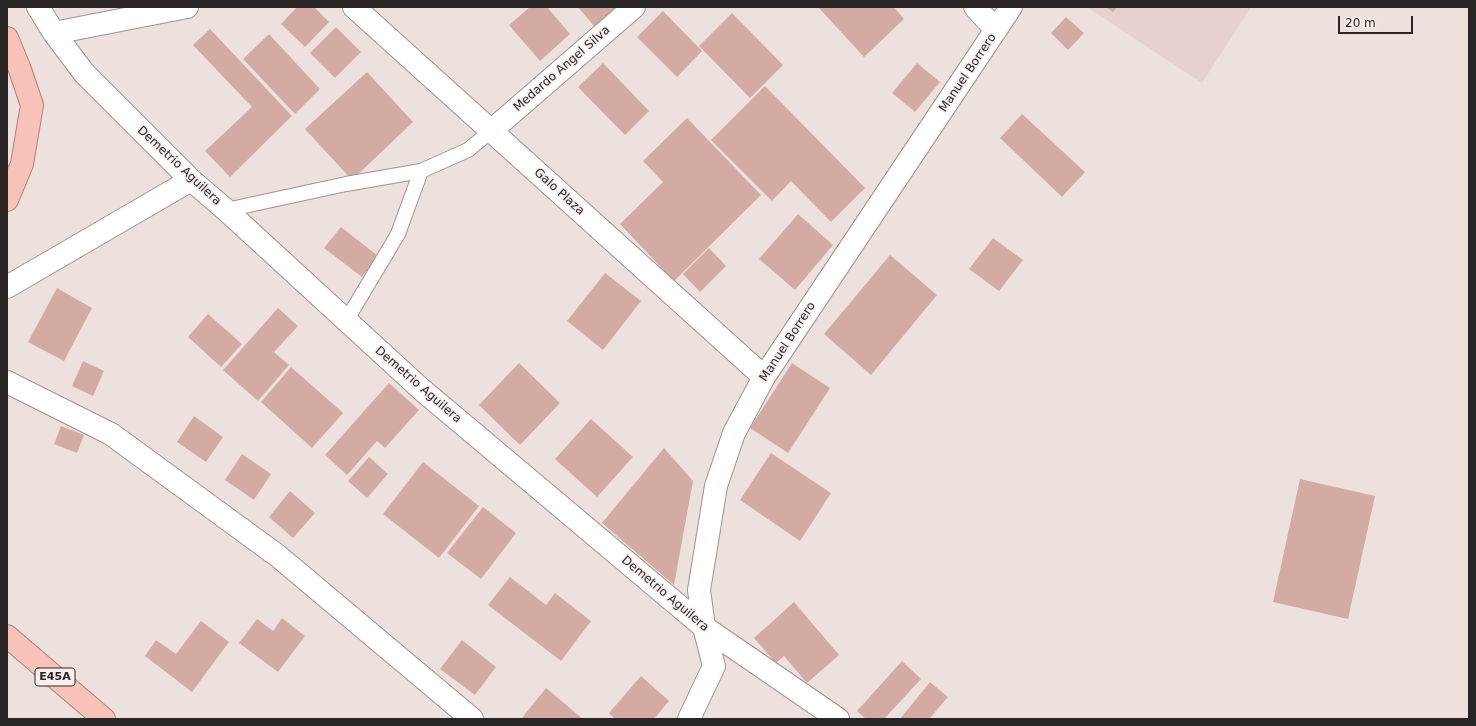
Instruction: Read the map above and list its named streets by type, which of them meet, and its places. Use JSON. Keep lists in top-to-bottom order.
{
  "streets": {
    "highway": ["E45A"],
    "street": [
      "Medardo Angel Silva",
      "Manuel Borrero",
      "Demetrio Aguilera",
      "Galo Plaza"
    ]
  },
  "crossings": [
    ["Medardo Angel Silva", "Galo Plaza"],
    ["Manuel Borrero", "Demetrio Aguilera"],
    ["Manuel Borrero", "Galo Plaza"]
  ],
  "scale_bar": "20 m"
}
